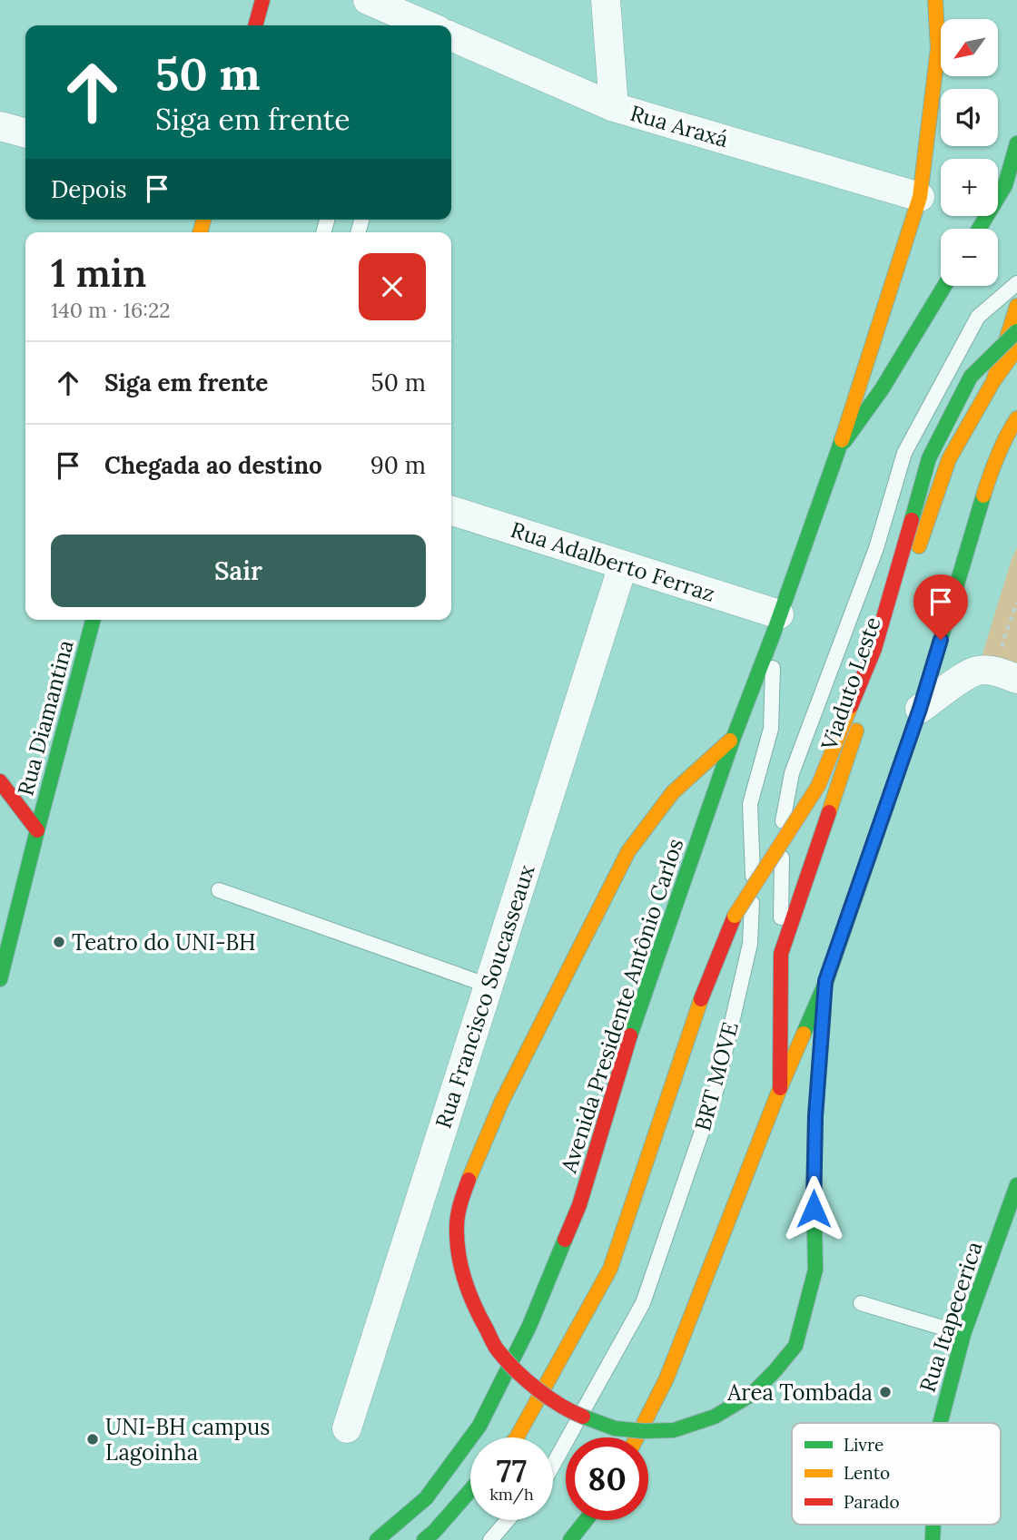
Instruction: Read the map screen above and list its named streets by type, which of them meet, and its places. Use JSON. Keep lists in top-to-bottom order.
{
  "streets": {
    "main road": [
      "Viaduto Leste",
      "Rua Diamantina",
      "Avenida Presidente Antônio Carlos",
      "Rua Itapecerica"
    ],
    "street": ["Rua Araxá", "Rua Adalberto Ferraz", "Rua Francisco Soucasseaux"],
    "lane": ["BRT MOVE"]
  },
  "crossings": [
    ["Rua Adalberto Ferraz", "Rua Francisco Soucasseaux"],
    ["Rua Adalberto Ferraz", "Avenida Presidente Antônio Carlos"],
    ["Rua Adalberto Ferraz", "BRT MOVE"],
    ["Avenida Presidente Antônio Carlos", "BRT MOVE"]
  ],
  "places": ["Teatro do UNI-BH", "Area Tombada", "UNI-BH campus Lagoinha"],
  "legend": ["Livre", "Lento", "Parado"],
  "north": "bottom left",
  "page": {
    "map_buttons": ["+", "−"],
    "turn": ["50 m", "Siga em frente"],
    "then": "Depois",
    "heading": ["1 min", "140 m · 16:22"],
    "list": [
      {
        "name": "Siga em frente",
        "value": "50 m"
      },
      {
        "name": "Chegada ao destino",
        "value": "90 m"
      }
    ],
    "buttons": "Sair",
    "speed": "77 km/h",
    "limit": "80"
  }
}
